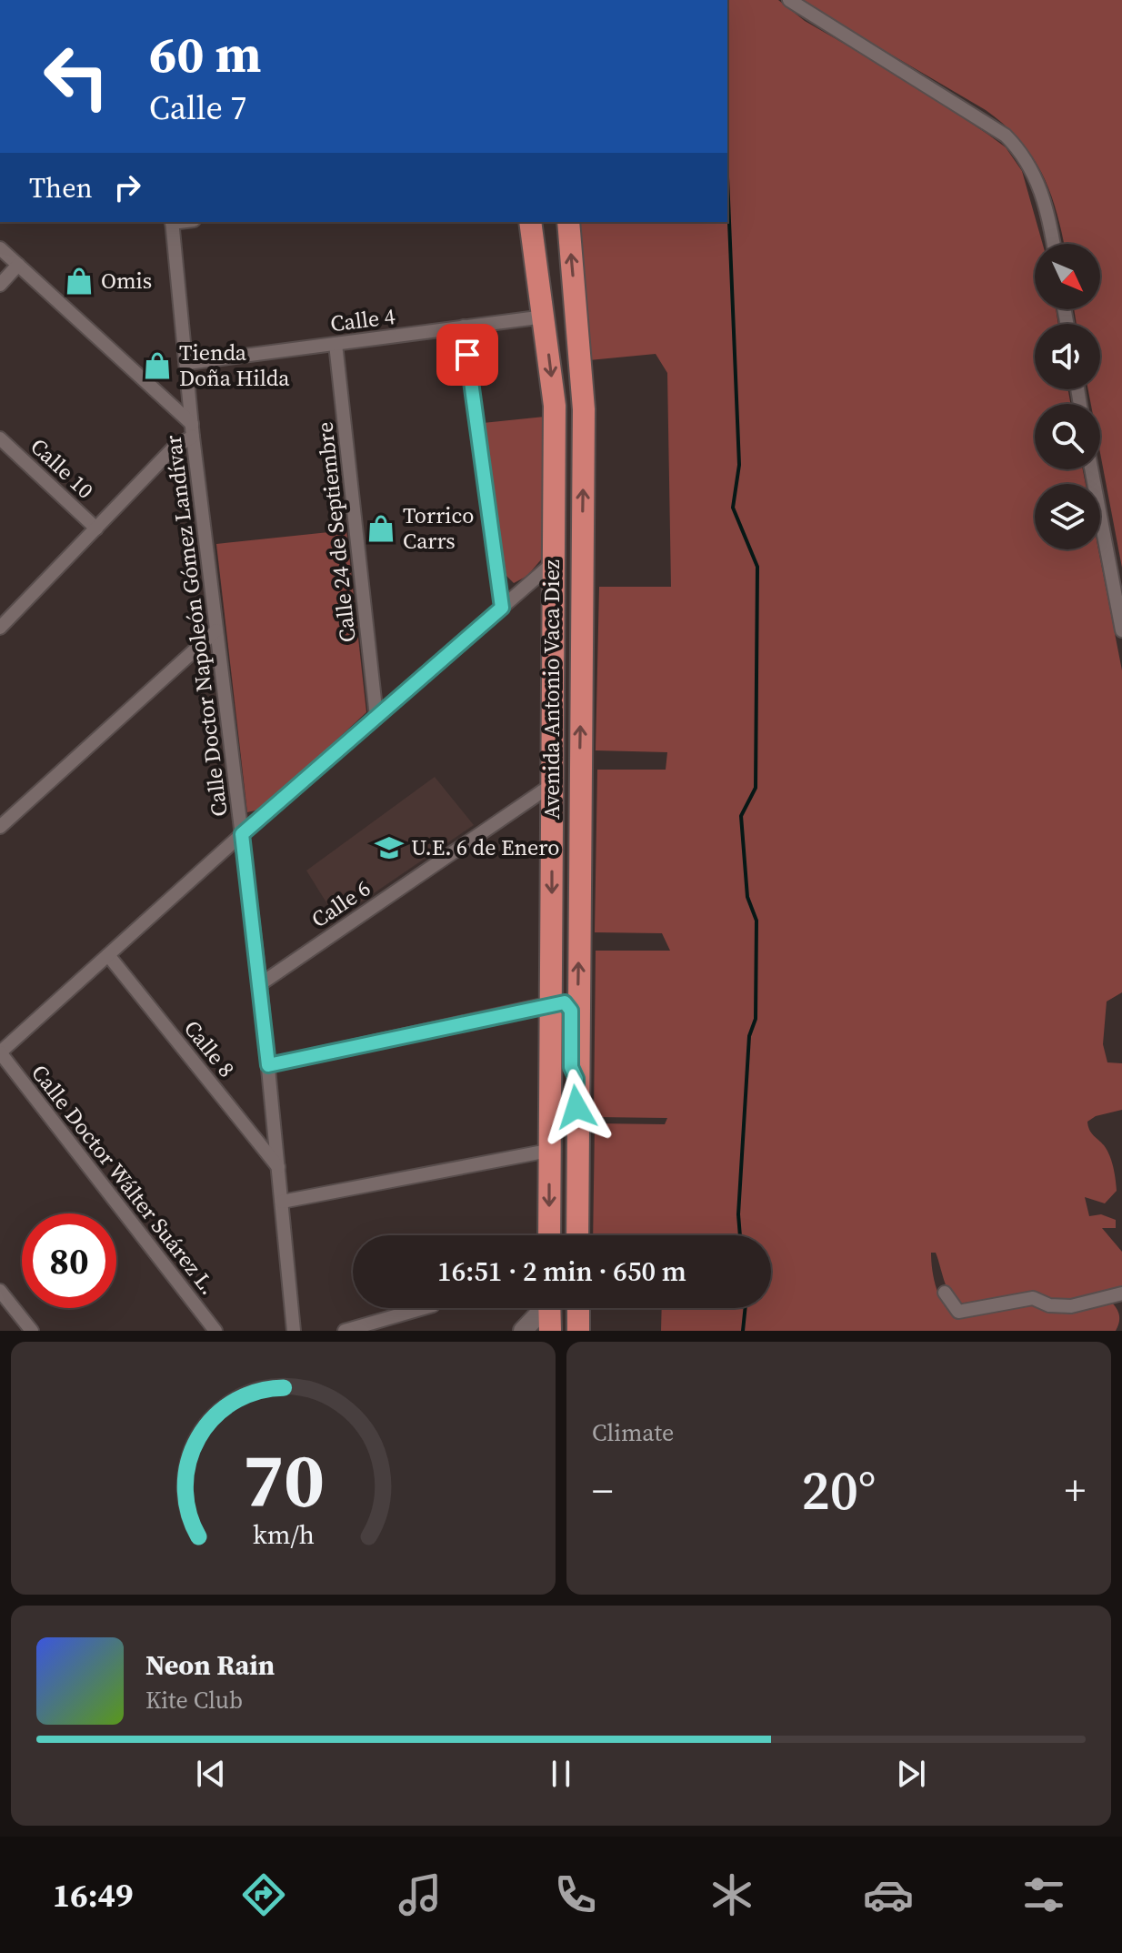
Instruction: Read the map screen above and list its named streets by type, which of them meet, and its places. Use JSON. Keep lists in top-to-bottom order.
{
  "streets": {
    "highway": ["Avenida Antonio Vaca Diez"],
    "street": [
      "Calle 4",
      "Calle 10",
      "Calle 24 de Septiembre",
      "Calle Doctor Napoleón Gómez Landívar",
      "Calle 6",
      "Calle 8",
      "Calle Doctor Wálter Suárez L."
    ]
  },
  "crossings": [
    ["Calle 4", "Calle 24 de Septiembre"],
    ["Calle 4", "Calle Doctor Napoleón Gómez Landívar"],
    ["Calle 4", "Avenida Antonio Vaca Diez"],
    ["Calle Doctor Napoleón Gómez Landívar", "Calle 6"],
    ["Calle Doctor Napoleón Gómez Landívar", "Calle 8"],
    ["Avenida Antonio Vaca Diez", "Calle 6"]
  ],
  "places": {
    "shop": ["Omis", "Tienda Doña Hilda", "Torrico Carrs"],
    "school or university": ["U.E. 6 de Enero"]
  },
  "north": "bottom right",
  "page": {
    "turn": ["60 m", "Calle 7"],
    "then": "Then",
    "limit": "80",
    "trip": "16:51 · 2 min · 650 m",
    "tile": "Climate",
    "heat": ["−", "20°", "+"],
    "song": ["Neon Rain", "Kite Club"],
    "tabs": "16:49",
    "gauge": ["70", "km/h"]
  }
}
